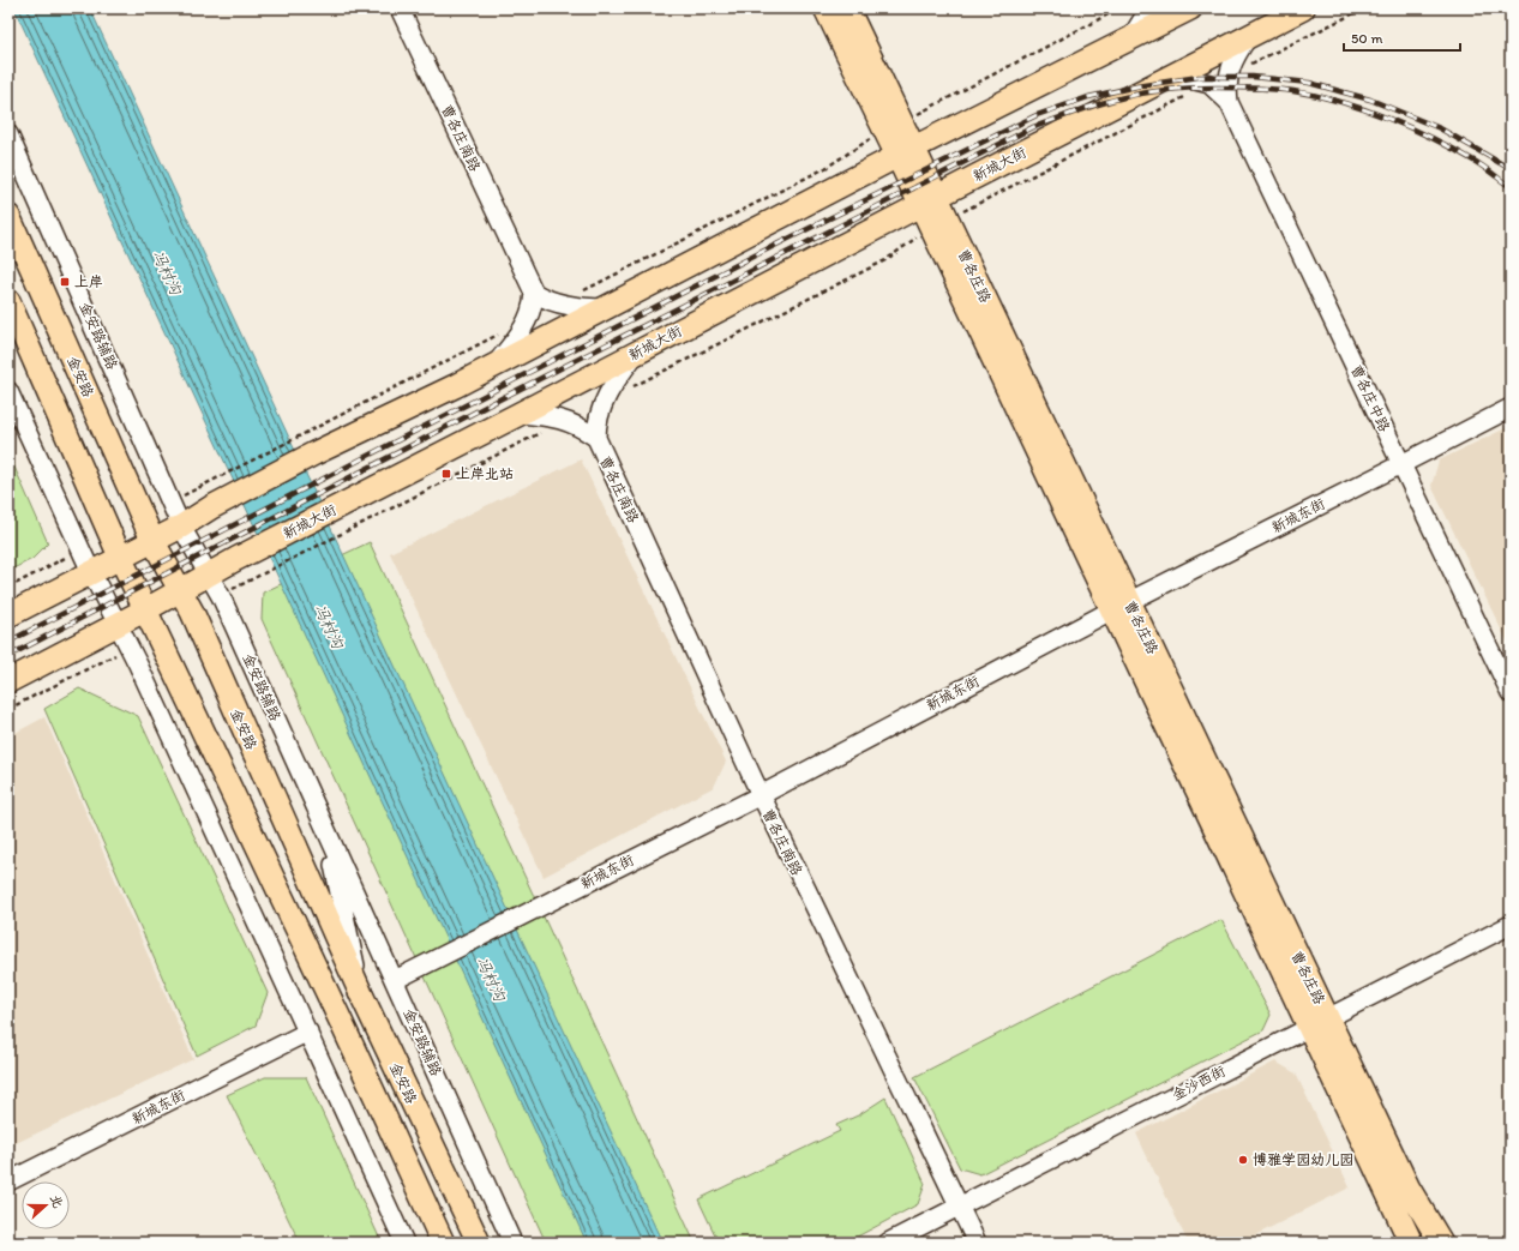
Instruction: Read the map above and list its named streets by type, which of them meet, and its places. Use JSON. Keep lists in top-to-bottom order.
{
  "streets": {
    "main road": ["新城大街", "曹各庄路", "金安路"],
    "street": [
      "曹各庄南路",
      "金安路辅路",
      "曹各庄中路",
      "新城东街",
      "金沙西街"
    ]
  },
  "crossings": [
    ["曹各庄南路", "新城大街"],
    ["曹各庄南路", "新城东街"],
    ["曹各庄南路", "金沙西街"],
    ["新城大街", "曹各庄路"],
    ["新城大街", "金安路辅路"],
    ["新城大街", "金安路"],
    ["新城大街", "曹各庄中路"],
    ["曹各庄路", "新城东街"],
    ["曹各庄路", "金沙西街"],
    ["金安路辅路", "新城东街"],
    ["曹各庄中路", "新城东街"]
  ],
  "water": ["冯村沟"],
  "places": {
    "transit": ["上岸", "上岸北站"],
    "other": ["博雅学园幼儿园"]
  },
  "scale_bar": "50 m",
  "north": "right"
}
